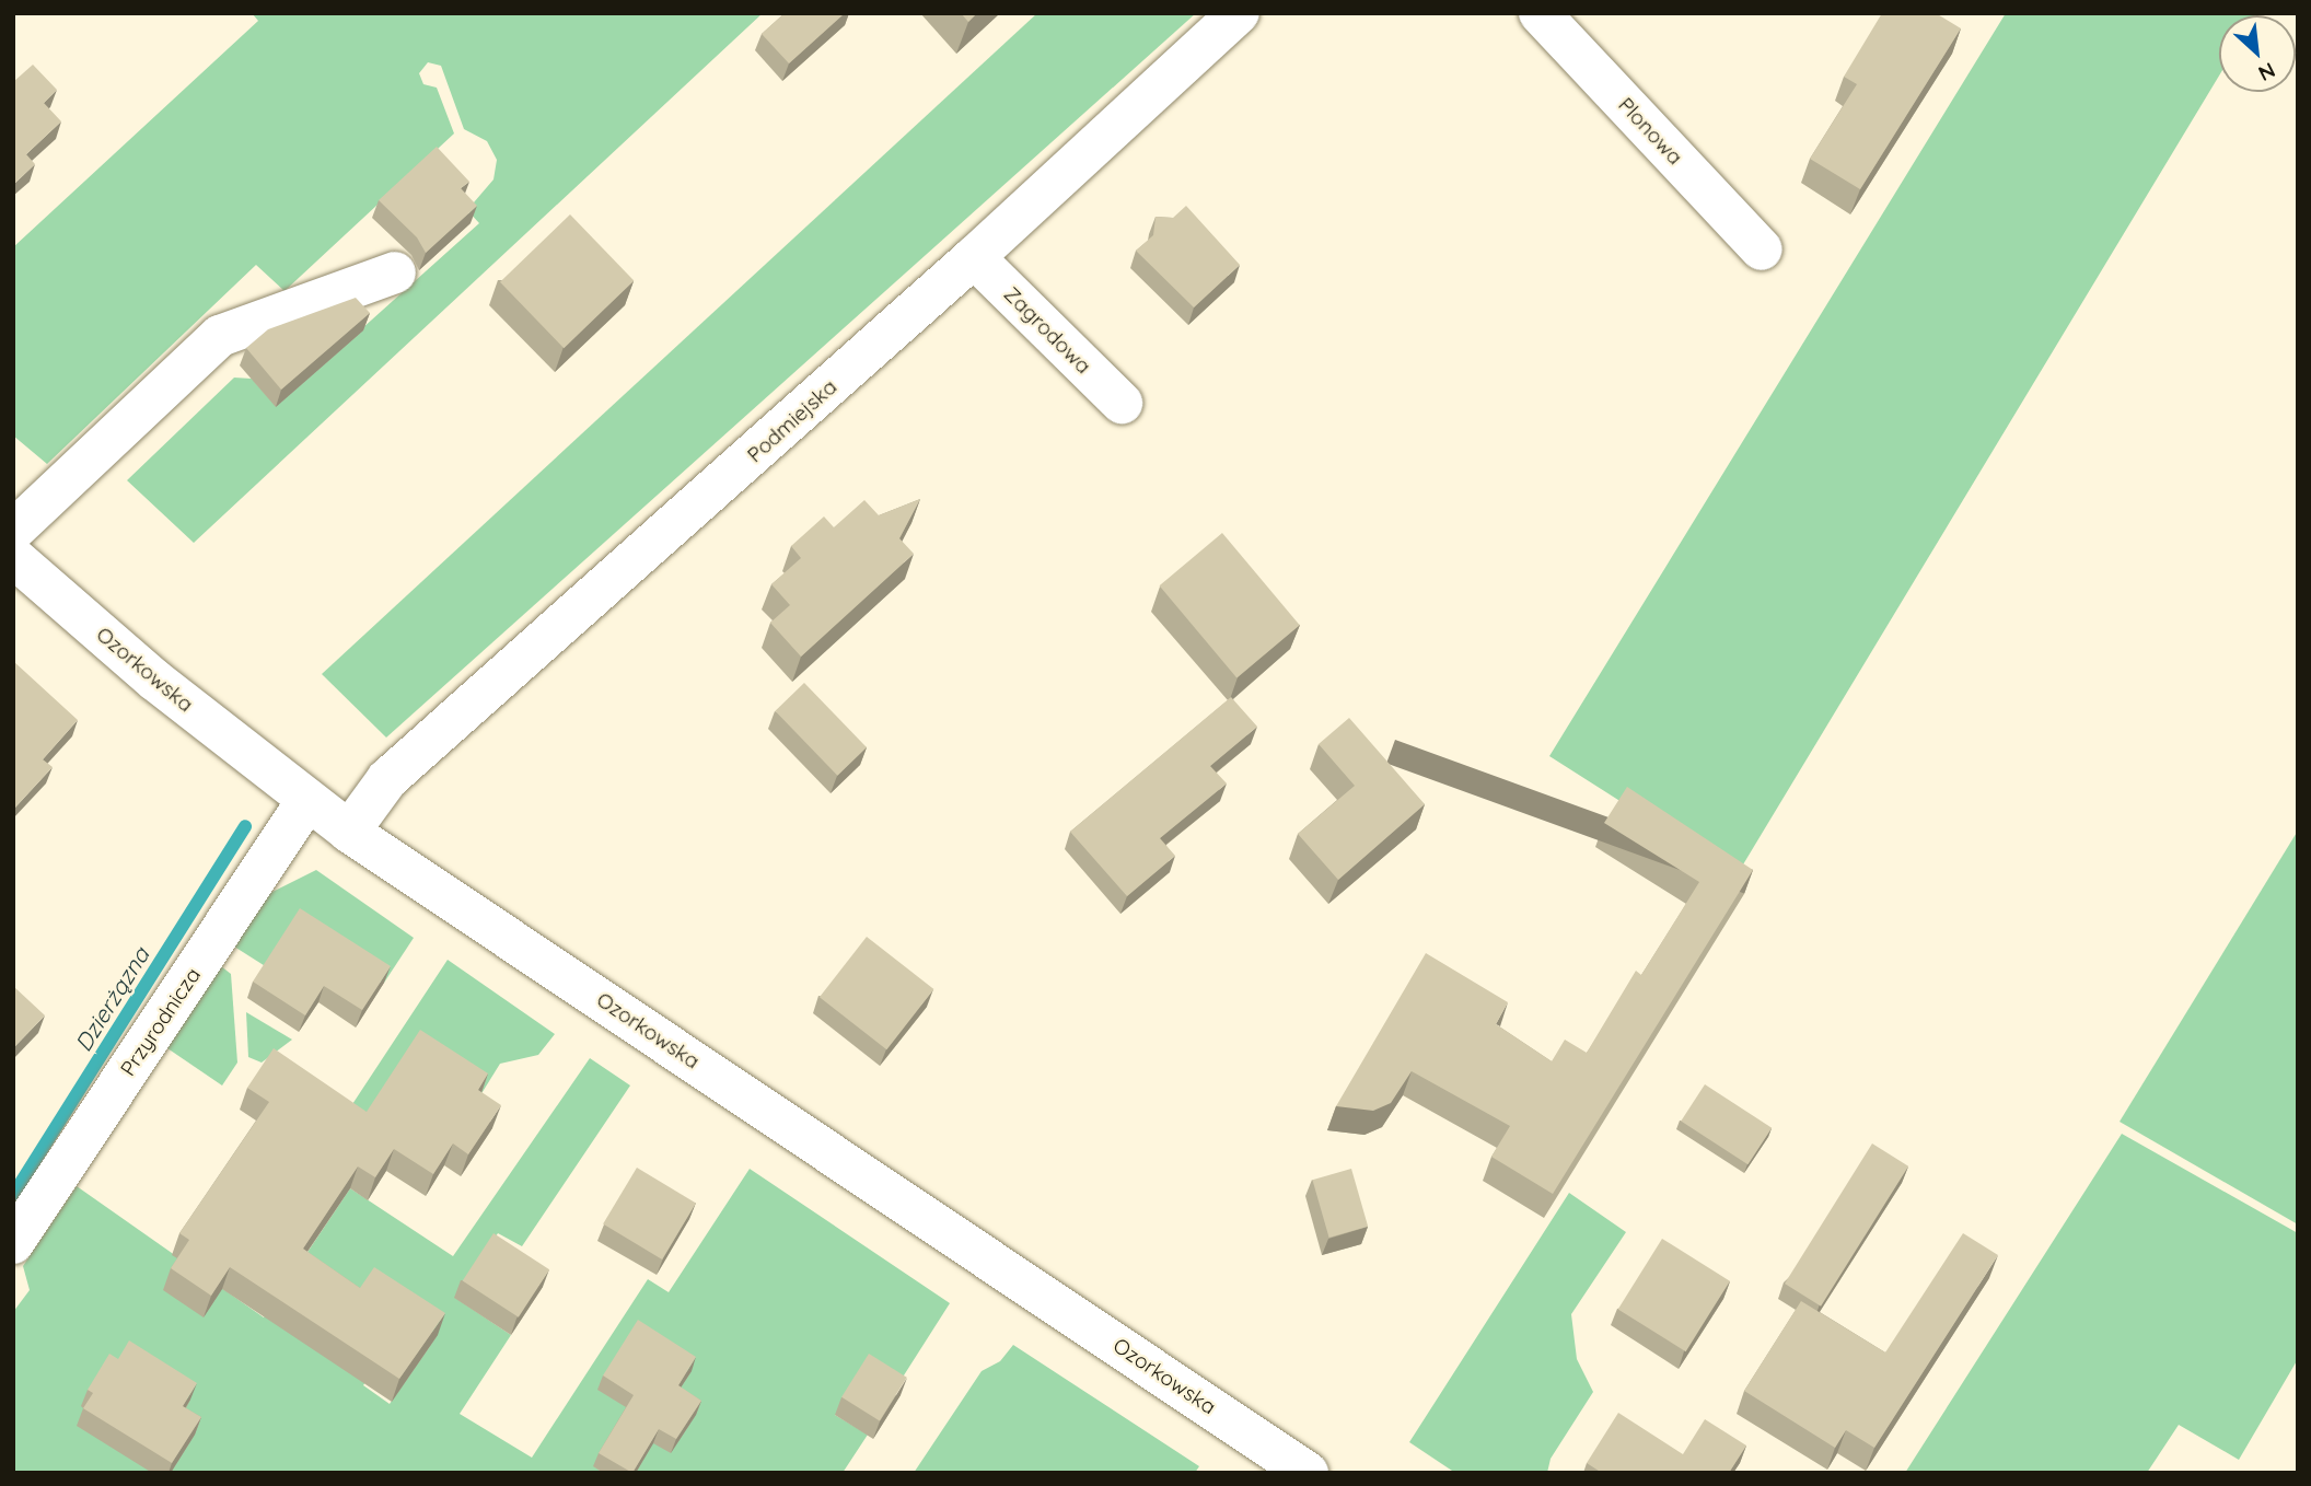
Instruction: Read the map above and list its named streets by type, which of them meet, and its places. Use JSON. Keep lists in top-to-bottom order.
{
  "streets": {
    "street": [
      "Plonowa",
      "Zagrodowa",
      "Podmiejska",
      "Ozorkowska",
      "Przyrodnicza"
    ]
  },
  "crossings": [
    ["Zagrodowa", "Podmiejska"],
    ["Podmiejska", "Ozorkowska"],
    ["Ozorkowska", "Przyrodnicza"]
  ],
  "water": ["Dzierżązna"],
  "north": "bottom right"
}
